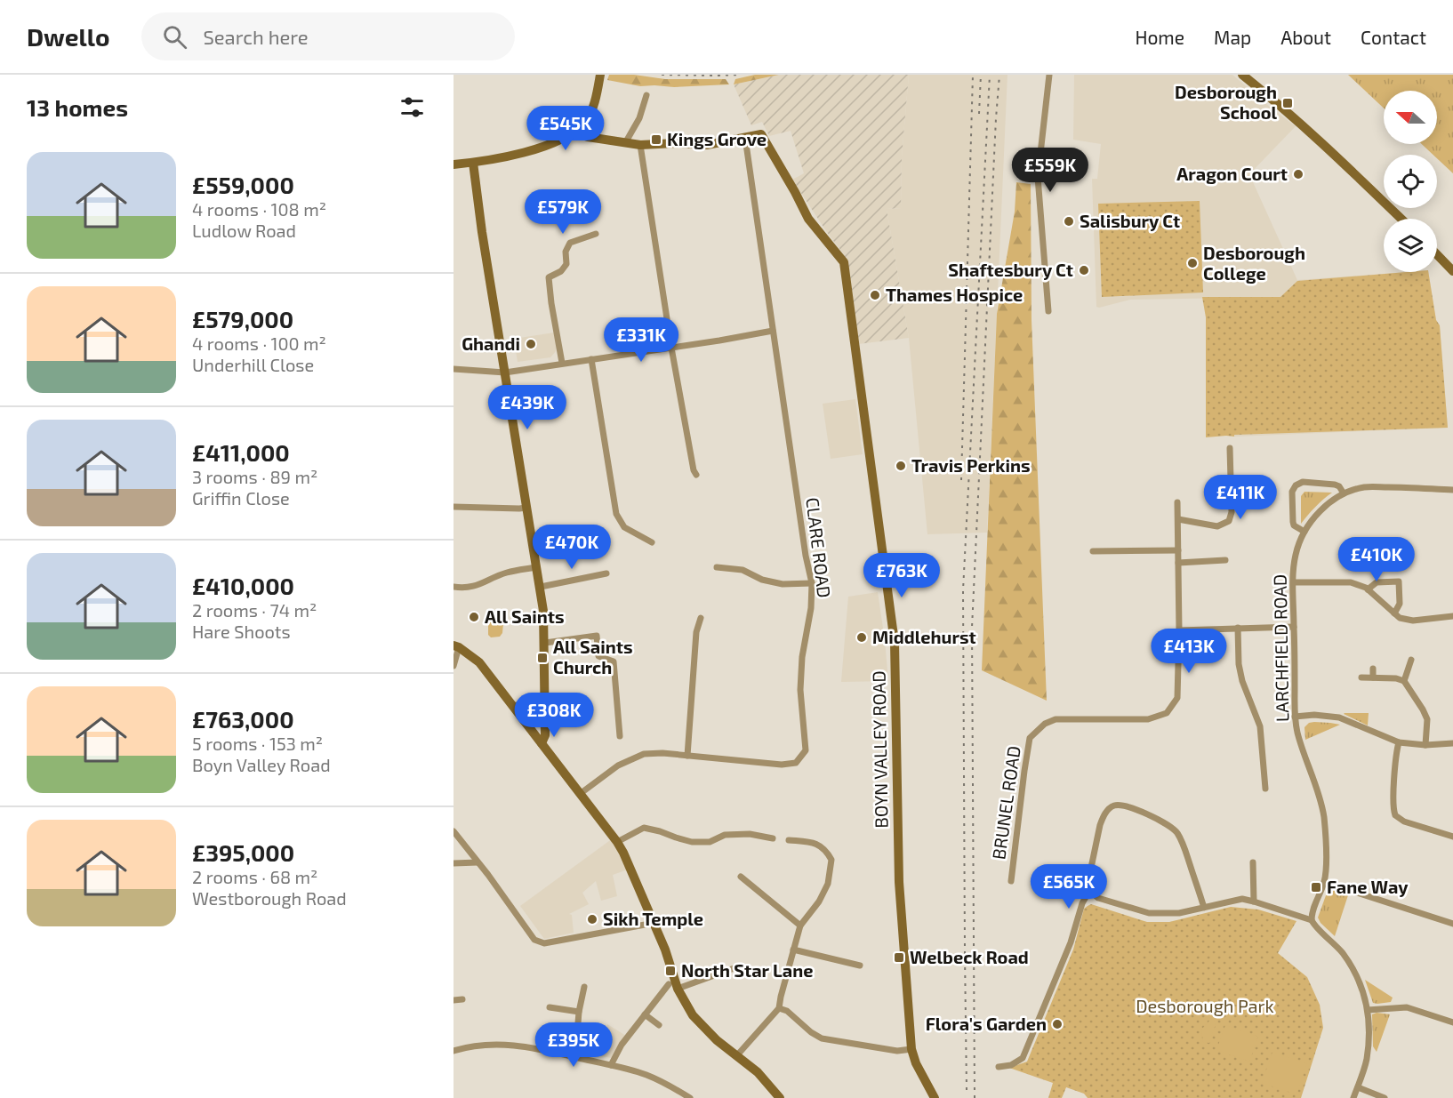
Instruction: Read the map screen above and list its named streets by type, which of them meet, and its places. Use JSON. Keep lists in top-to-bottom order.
{
  "streets": {
    "street": [
      "CLARE ROAD",
      "LARCHFIELD ROAD",
      "BOYN VALLEY ROAD",
      "BRUNEL ROAD"
    ]
  },
  "crossings": [
    ["CLARE ROAD", "BOYN VALLEY ROAD"]
  ],
  "parks": ["Desborough Park"],
  "places": {
    "transit": [
      "Desborough School",
      "Kings Grove",
      "All Saints Church",
      "Fane Way",
      "Welbeck Road",
      "North Star Lane"
    ],
    "other": [
      "Aragon Court",
      "Salisbury Ct",
      "Desborough College",
      "Shaftesbury Ct",
      "Thames Hospice",
      "Ghandi",
      "Travis Perkins",
      "All Saints",
      "Middlehurst",
      "Sikh Temple",
      "Flora's Garden"
    ]
  },
  "north": "left",
  "page": {
    "header": "Dwello",
    "search": "Search here",
    "nav": [
      "Home",
      "Map",
      "About",
      "Contact"
    ],
    "heading": "13 homes",
    "price": [
      "£545K",
      "£559K",
      "£579K",
      "£331K",
      "£439K",
      "£411K",
      "£470K",
      "£410K",
      "£763K",
      "£413K",
      "£308K",
      "£565K",
      "£395K"
    ],
    "list": [
      {
        "name": "£559,000",
        "note": "4 rooms · 108 m² · Ludlow Road"
      },
      {
        "name": "£579,000",
        "note": "4 rooms · 100 m² · Underhill Close"
      },
      {
        "name": "£411,000",
        "note": "3 rooms · 89 m² · Griffin Close"
      },
      {
        "name": "£410,000",
        "note": "2 rooms · 74 m² · Hare Shoots"
      },
      {
        "name": "£763,000",
        "note": "5 rooms · 153 m² · Boyn Valley Road"
      },
      {
        "name": "£395,000",
        "note": "2 rooms · 68 m² · Westborough Road"
      }
    ]
  }
}
